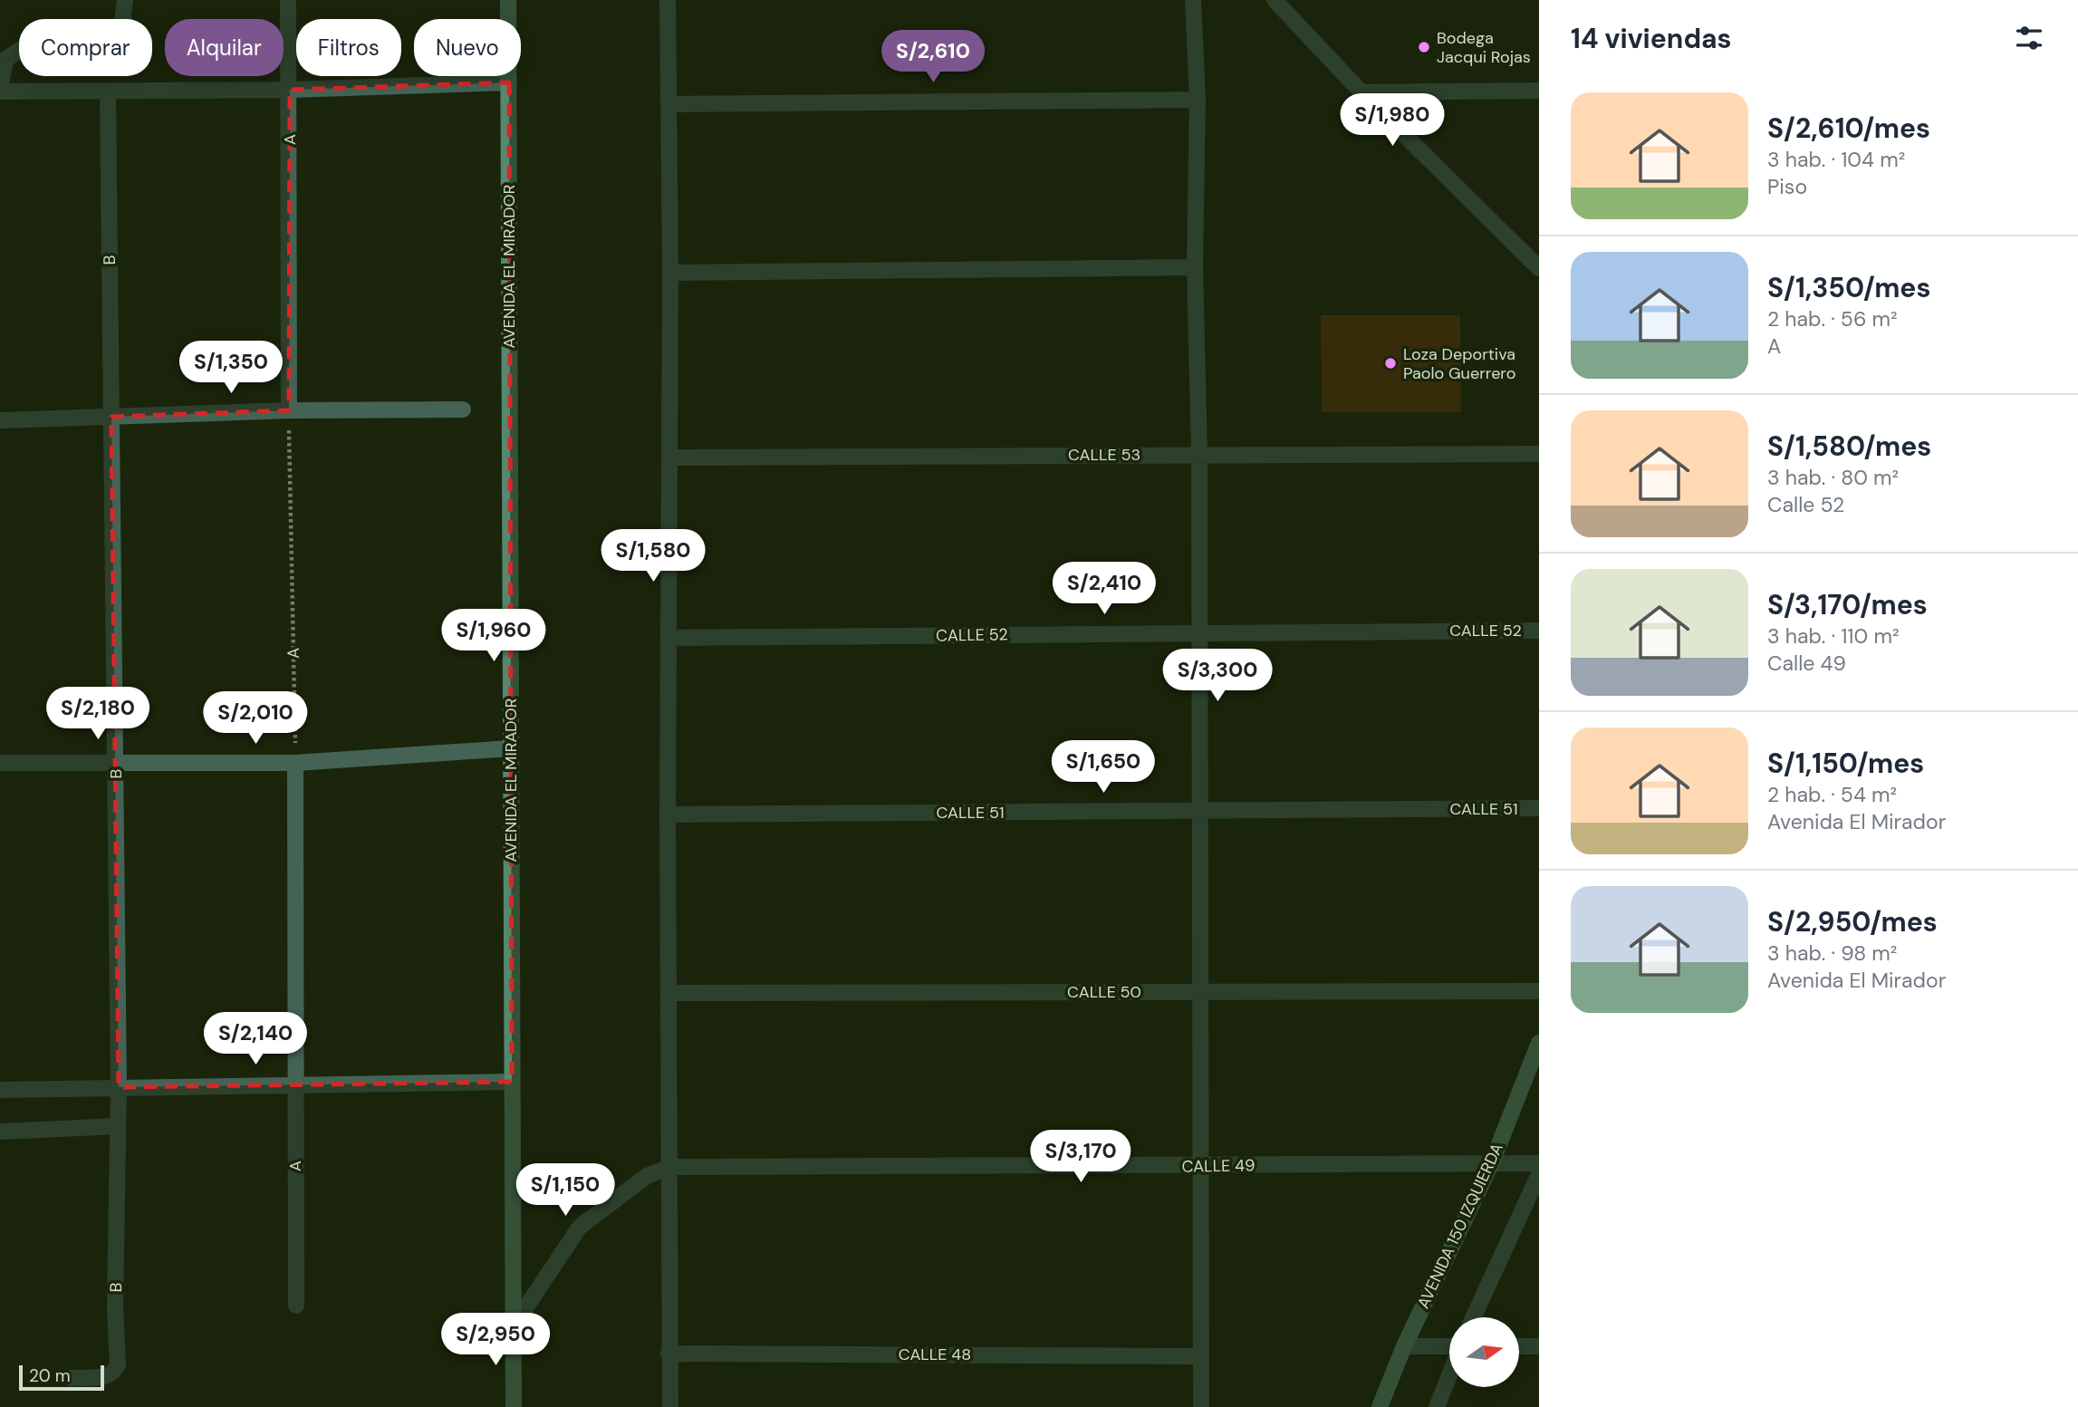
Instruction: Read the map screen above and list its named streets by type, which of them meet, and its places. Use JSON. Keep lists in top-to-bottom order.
{
  "streets": {
    "street": [
      "A",
      "B",
      "AVENIDA EL MIRADOR",
      "CALLE 53",
      "CALLE 52",
      "CALLE 51",
      "CALLE 50",
      "CALLE 49",
      "AVENIDA 150 IZQUIERDA",
      "CALLE 48"
    ]
  },
  "crossings": [
    ["CALLE 49", "AVENIDA 150 IZQUIERDA"]
  ],
  "places": ["Bodega Jacqui Rojas", "Loza Deportiva Paolo Guerrero"],
  "scale_bar": "20 m",
  "north": "right",
  "page": {
    "heading": "14 viviendas",
    "chip": [
      "Comprar",
      "Alquilar",
      "Filtros",
      "Nuevo"
    ],
    "price": [
      "S/2,610",
      "S/1,980",
      "S/1,350",
      "S/1,580",
      "S/2,410",
      "S/1,960",
      "S/3,300",
      "S/2,180",
      "S/2,010",
      "S/1,650",
      "S/2,140",
      "S/3,170",
      "S/1,150",
      "S/2,950"
    ],
    "list": [
      {
        "name": "S/2,610/mes",
        "note": "3 hab. · 104 m² · Piso"
      },
      {
        "name": "S/1,350/mes",
        "note": "2 hab. · 56 m² · A"
      },
      {
        "name": "S/1,580/mes",
        "note": "3 hab. · 80 m² · Calle 52"
      },
      {
        "name": "S/3,170/mes",
        "note": "3 hab. · 110 m² · Calle 49"
      },
      {
        "name": "S/1,150/mes",
        "note": "2 hab. · 54 m² · Avenida El Mirador"
      },
      {
        "name": "S/2,950/mes",
        "note": "3 hab. · 98 m² · Avenida El Mirador"
      }
    ],
    "scale": "20 m"
  }
}
